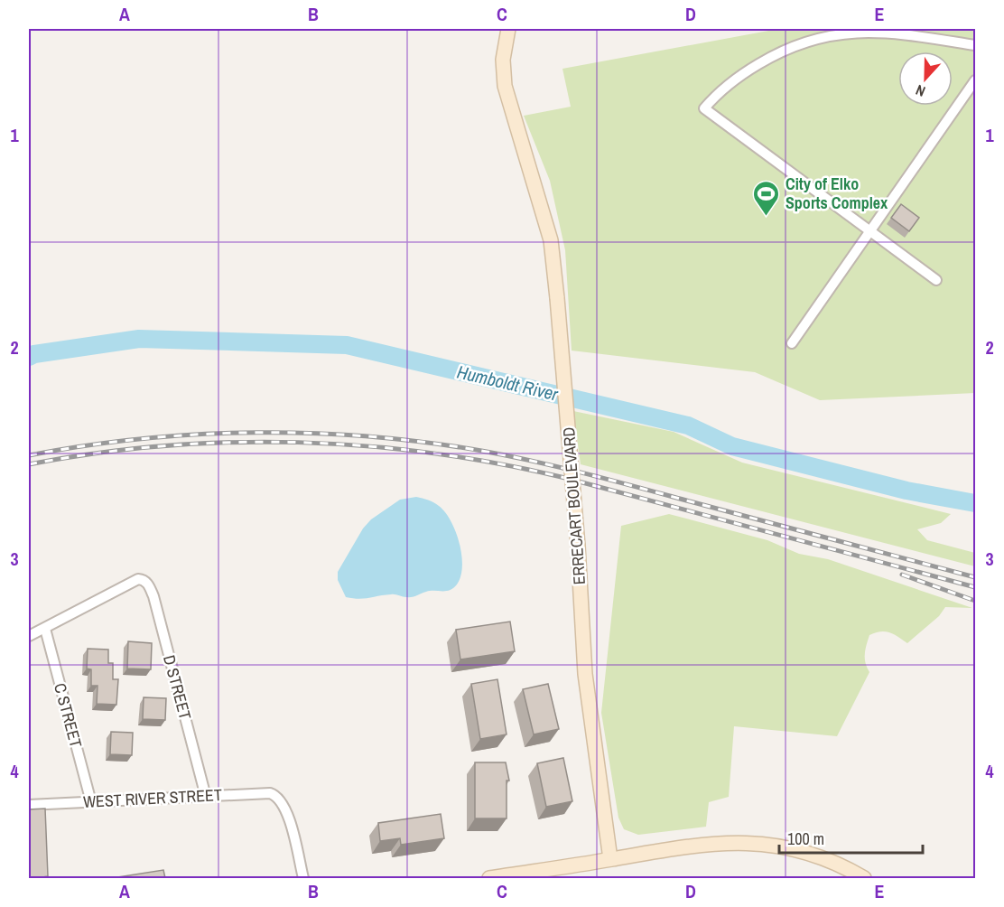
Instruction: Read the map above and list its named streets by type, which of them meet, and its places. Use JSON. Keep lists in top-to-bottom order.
{
  "streets": {
    "street": [
      "ERRECART BOULEVARD",
      "D STREET",
      "C STREET",
      "WEST RIVER STREET"
    ]
  },
  "crossings": [
    ["D STREET", "C STREET"],
    ["D STREET", "WEST RIVER STREET"],
    ["C STREET", "WEST RIVER STREET"]
  ],
  "water": ["Humboldt River"],
  "places": {
    "sports": ["City of Elko Sports Complex"]
  },
  "scale_bar": "100 m",
  "north": "bottom",
  "grid": {
    "columns": [
      "A",
      "B",
      "C",
      "D",
      "E"
    ],
    "rows": [
      "1",
      "2",
      "3",
      "4"
    ]
  }
}
